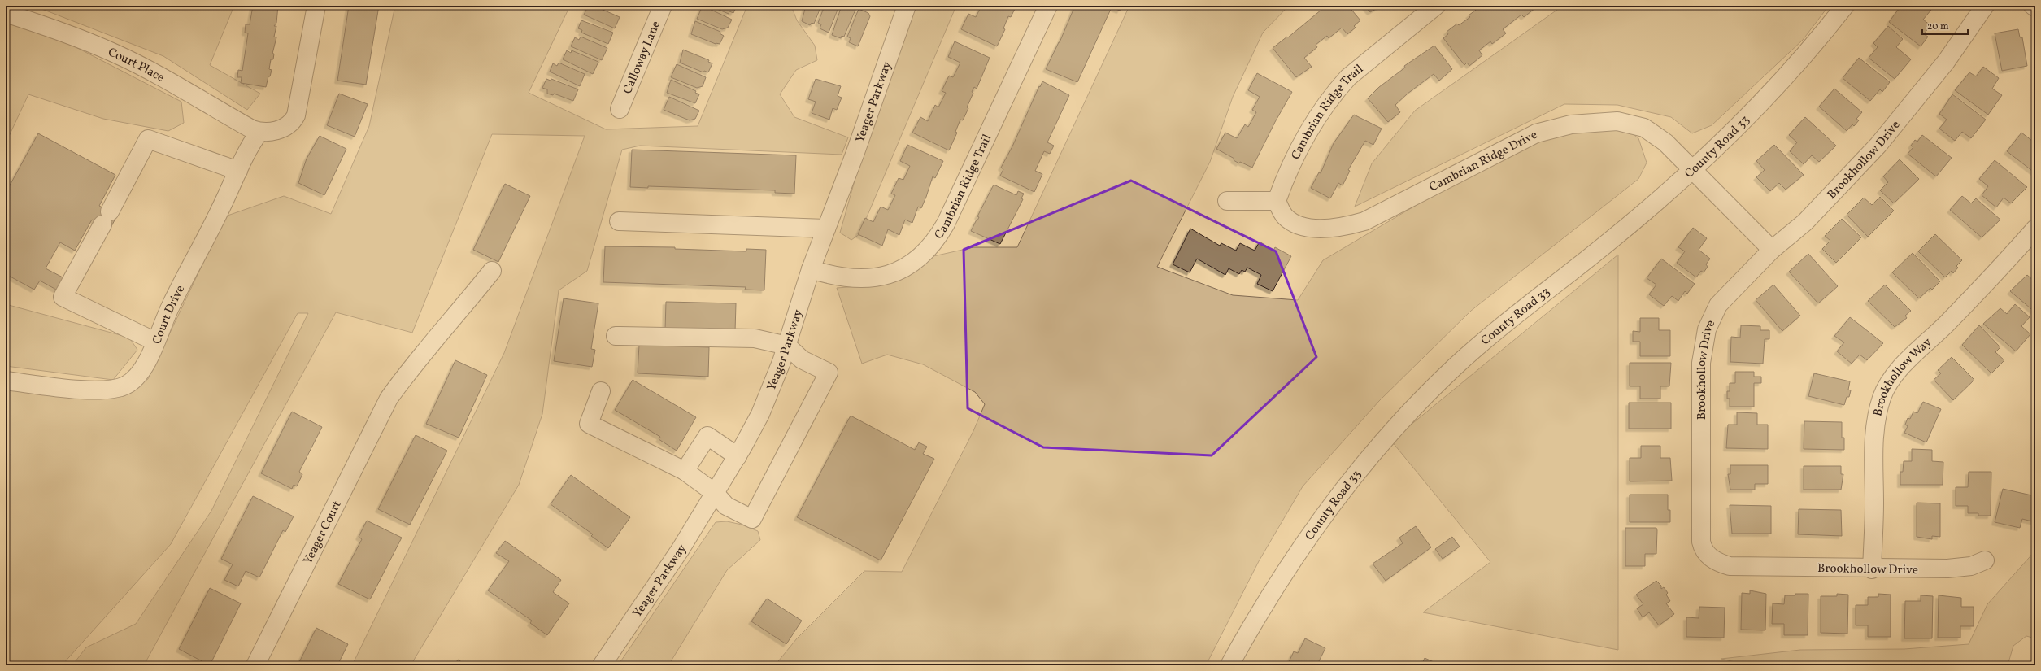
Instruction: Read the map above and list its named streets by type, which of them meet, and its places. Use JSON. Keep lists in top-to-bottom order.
{
  "streets": {
    "street": [
      "Calloway Lane",
      "Court Place",
      "Yeager Parkway",
      "Cambrian Ridge Trail",
      "County Road 33",
      "Brookhollow Drive",
      "Cambrian Ridge Drive",
      "Court Drive",
      "Brookhollow Way",
      "Yeager Court"
    ]
  },
  "crossings": [
    ["Court Place", "Court Drive"],
    ["Yeager Parkway", "Cambrian Ridge Trail"],
    ["Cambrian Ridge Trail", "Cambrian Ridge Drive"],
    ["County Road 33", "Cambrian Ridge Drive"],
    ["Brookhollow Drive", "Cambrian Ridge Drive"],
    ["Brookhollow Drive", "Brookhollow Way"]
  ],
  "scale_bar": "20 m"
}
